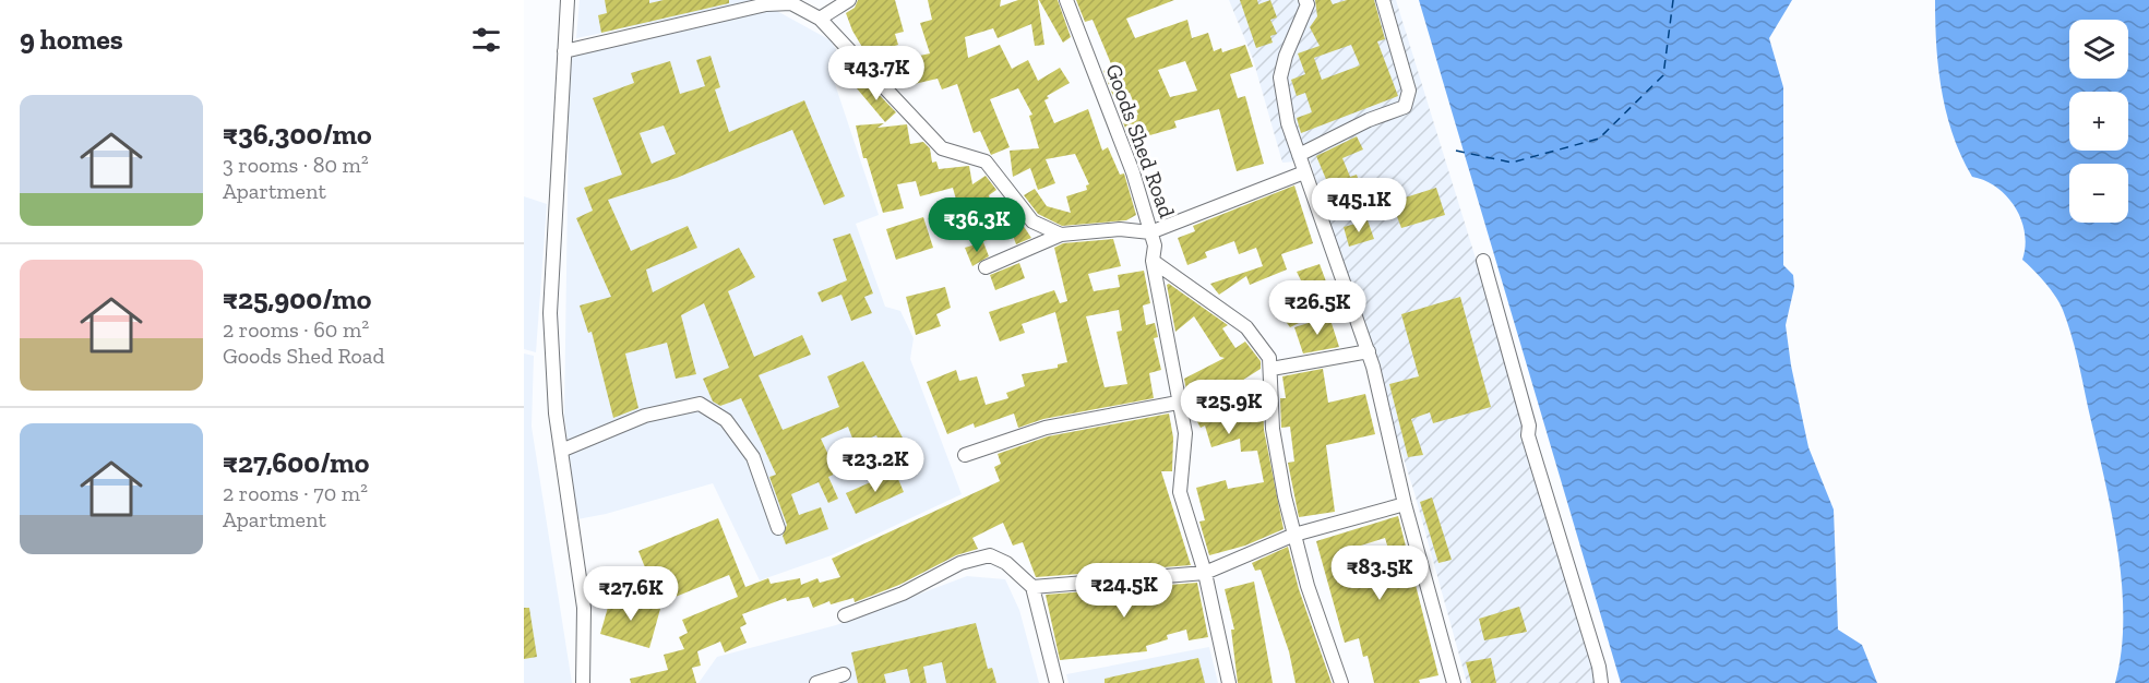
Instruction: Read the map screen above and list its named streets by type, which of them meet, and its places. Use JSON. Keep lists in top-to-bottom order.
{
  "streets": {
    "street": ["Goods Shed Road"]
  },
  "page": {
    "heading": "9 homes",
    "map_buttons": ["+", "−"],
    "price": [
      "₹43.7K",
      "₹45.1K",
      "₹36.3K",
      "₹26.5K",
      "₹25.9K",
      "₹23.2K",
      "₹83.5K",
      "₹24.5K",
      "₹27.6K"
    ],
    "list": [
      {
        "name": "₹36,300/mo",
        "note": "3 rooms · 80 m² · Apartment"
      },
      {
        "name": "₹25,900/mo",
        "note": "2 rooms · 60 m² · Goods Shed Road"
      },
      {
        "name": "₹27,600/mo",
        "note": "2 rooms · 70 m² · Apartment"
      }
    ]
  }
}
